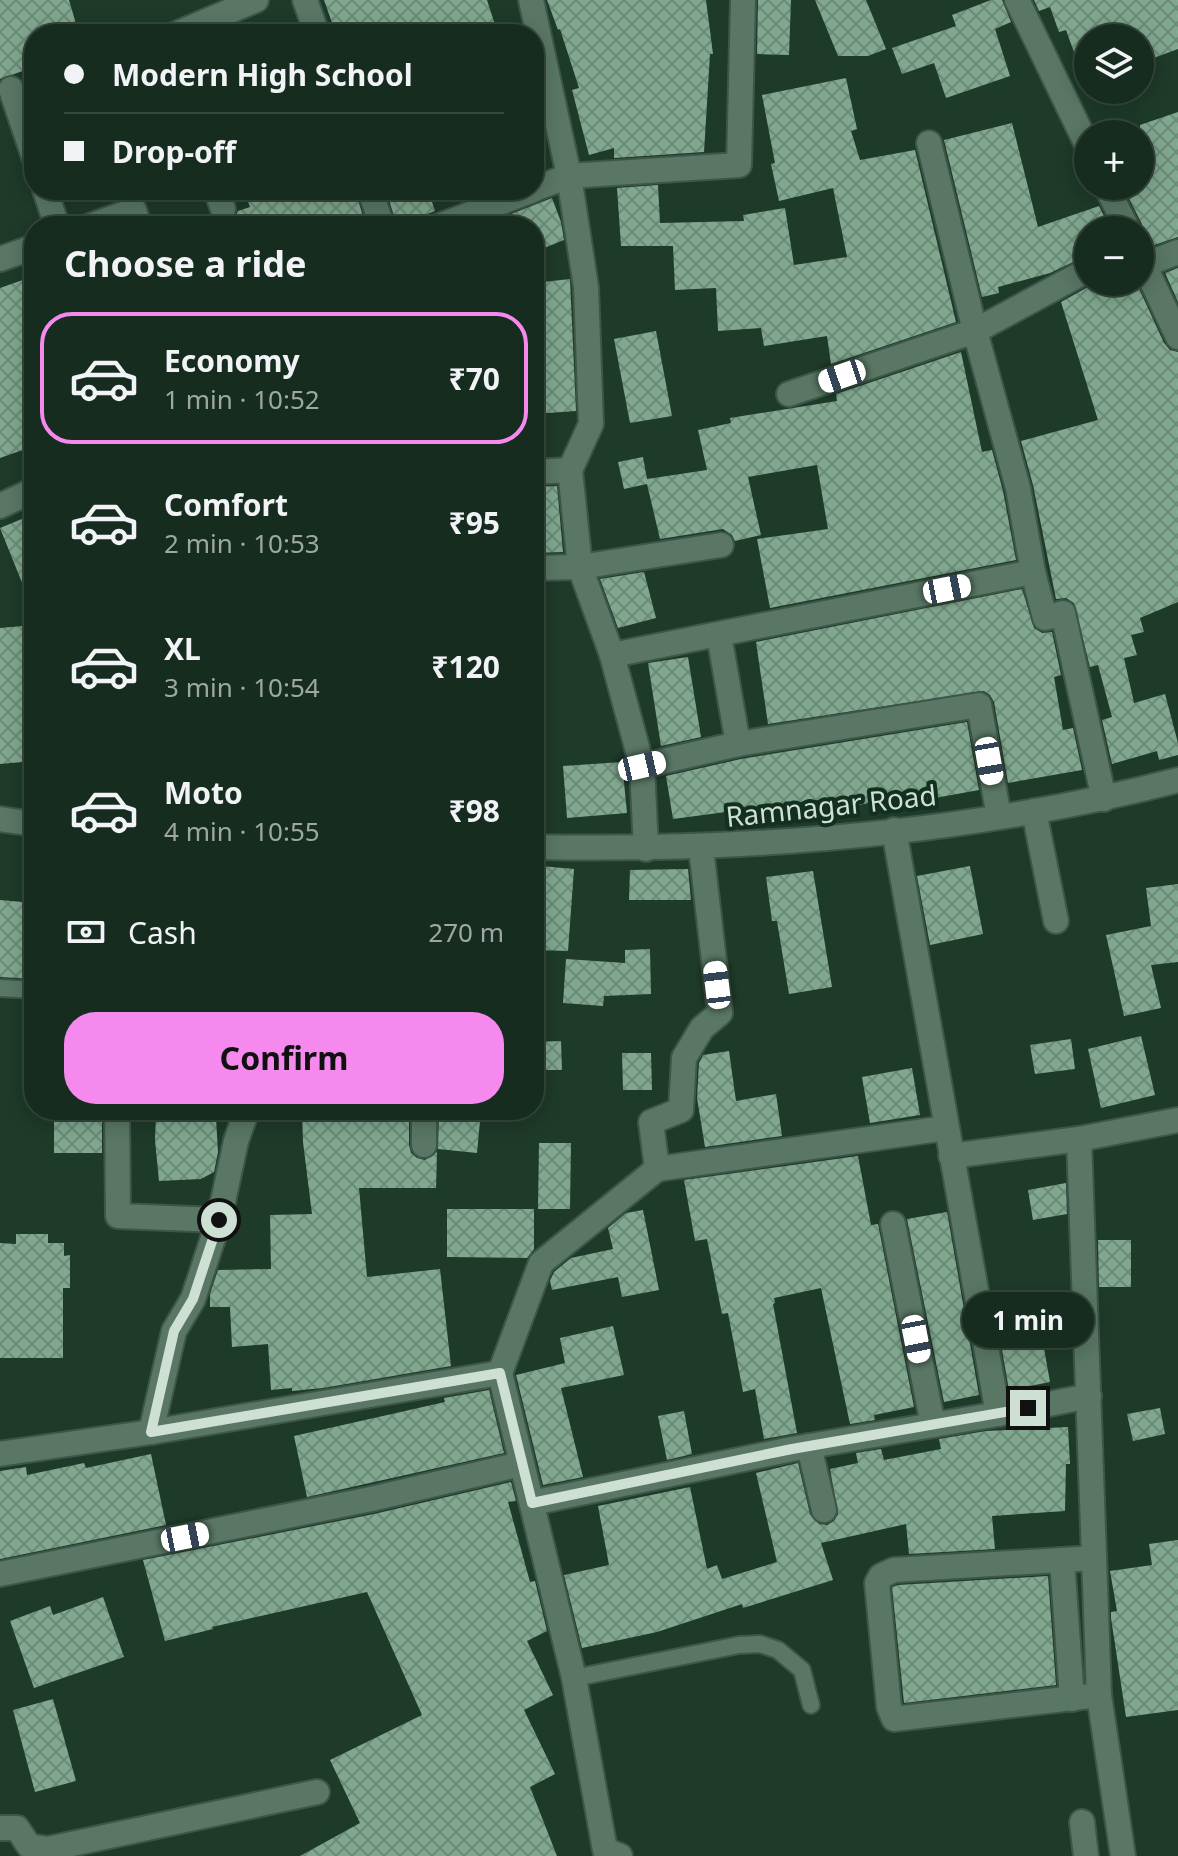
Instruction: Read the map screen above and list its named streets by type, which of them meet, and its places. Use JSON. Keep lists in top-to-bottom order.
{
  "streets": {
    "street": ["Ramnagar Road"]
  },
  "page": {
    "map_buttons": ["+", "−"],
    "banner": ["Modern High School", "Drop-off"],
    "heading": "Choose a ride",
    "list": [
      {
        "name": "Economy",
        "note": "1 min · 10:52",
        "value": "₹70"
      },
      {
        "name": "Comfort",
        "note": "2 min · 10:53",
        "value": "₹95"
      },
      {
        "name": "XL",
        "note": "3 min · 10:54",
        "value": "₹120"
      },
      {
        "name": "Moto",
        "note": "4 min · 10:55",
        "value": "₹98"
      }
    ],
    "pay": ["Cash", "270 m"],
    "buttons": "Confirm",
    "bubble": "1 min"
  }
}
